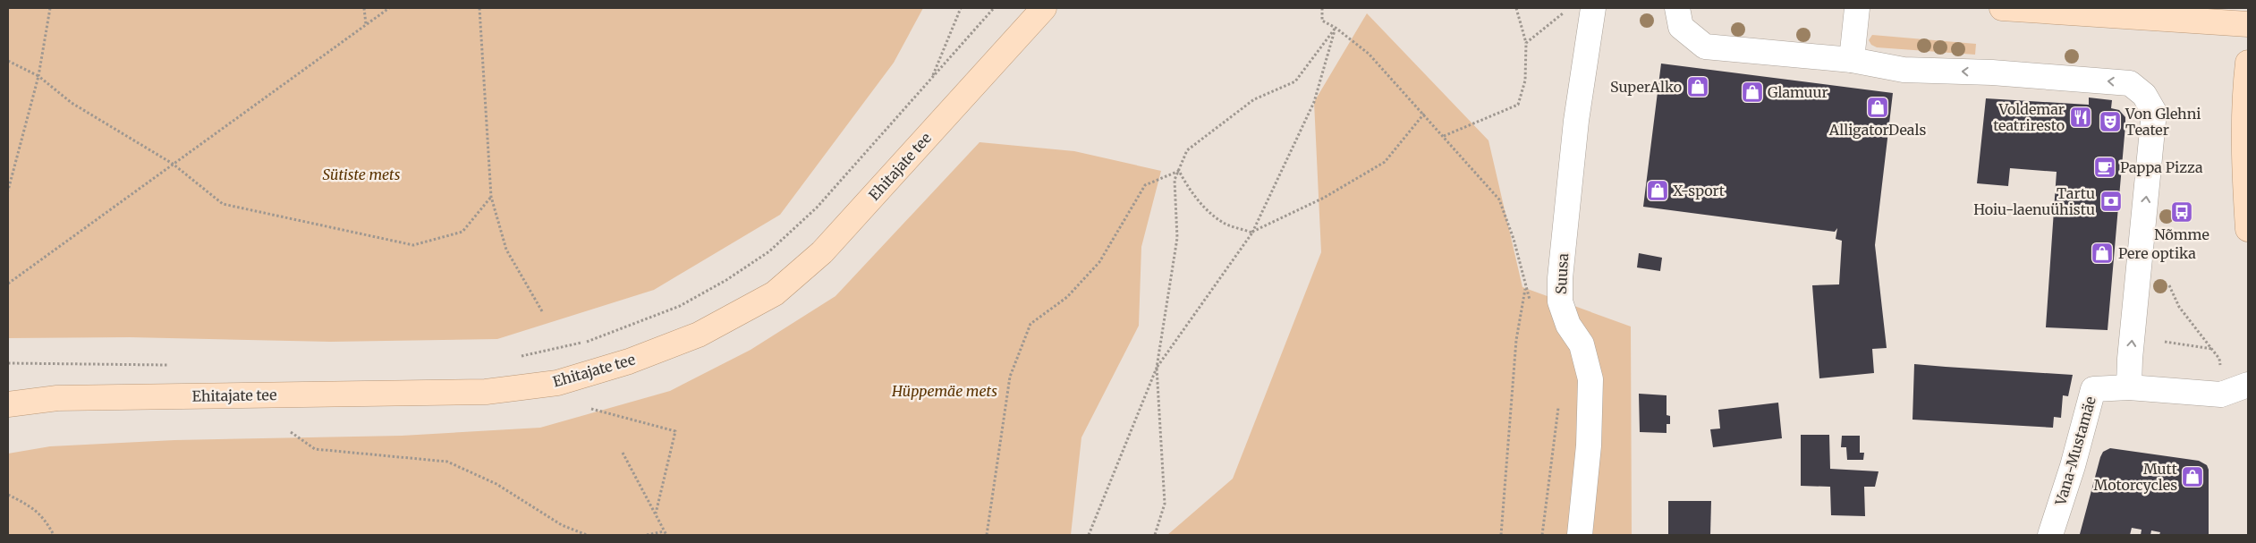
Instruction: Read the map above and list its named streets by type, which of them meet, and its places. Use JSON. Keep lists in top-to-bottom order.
{
  "streets": {
    "main road": ["Ehitajate tee"],
    "street": ["Suusa", "Vana-Mustamäe"]
  },
  "parks": ["Sütiste mets", "Hüppemäe mets"],
  "places": {
    "shop": [
      "SuperAlko",
      "Glamuur",
      "AlligatorDeals",
      "X-sport",
      "Pere optika",
      "Mutt Motorcycles"
    ],
    "restaurant": ["Voldemar teatriresto"],
    "theatre": ["Von Glehni Teater"],
    "cafe": ["Pappa Pizza"],
    "bank": ["Tartu Hoiu-laenuühistu"],
    "bus stop": ["Nõmme"]
  }
}
